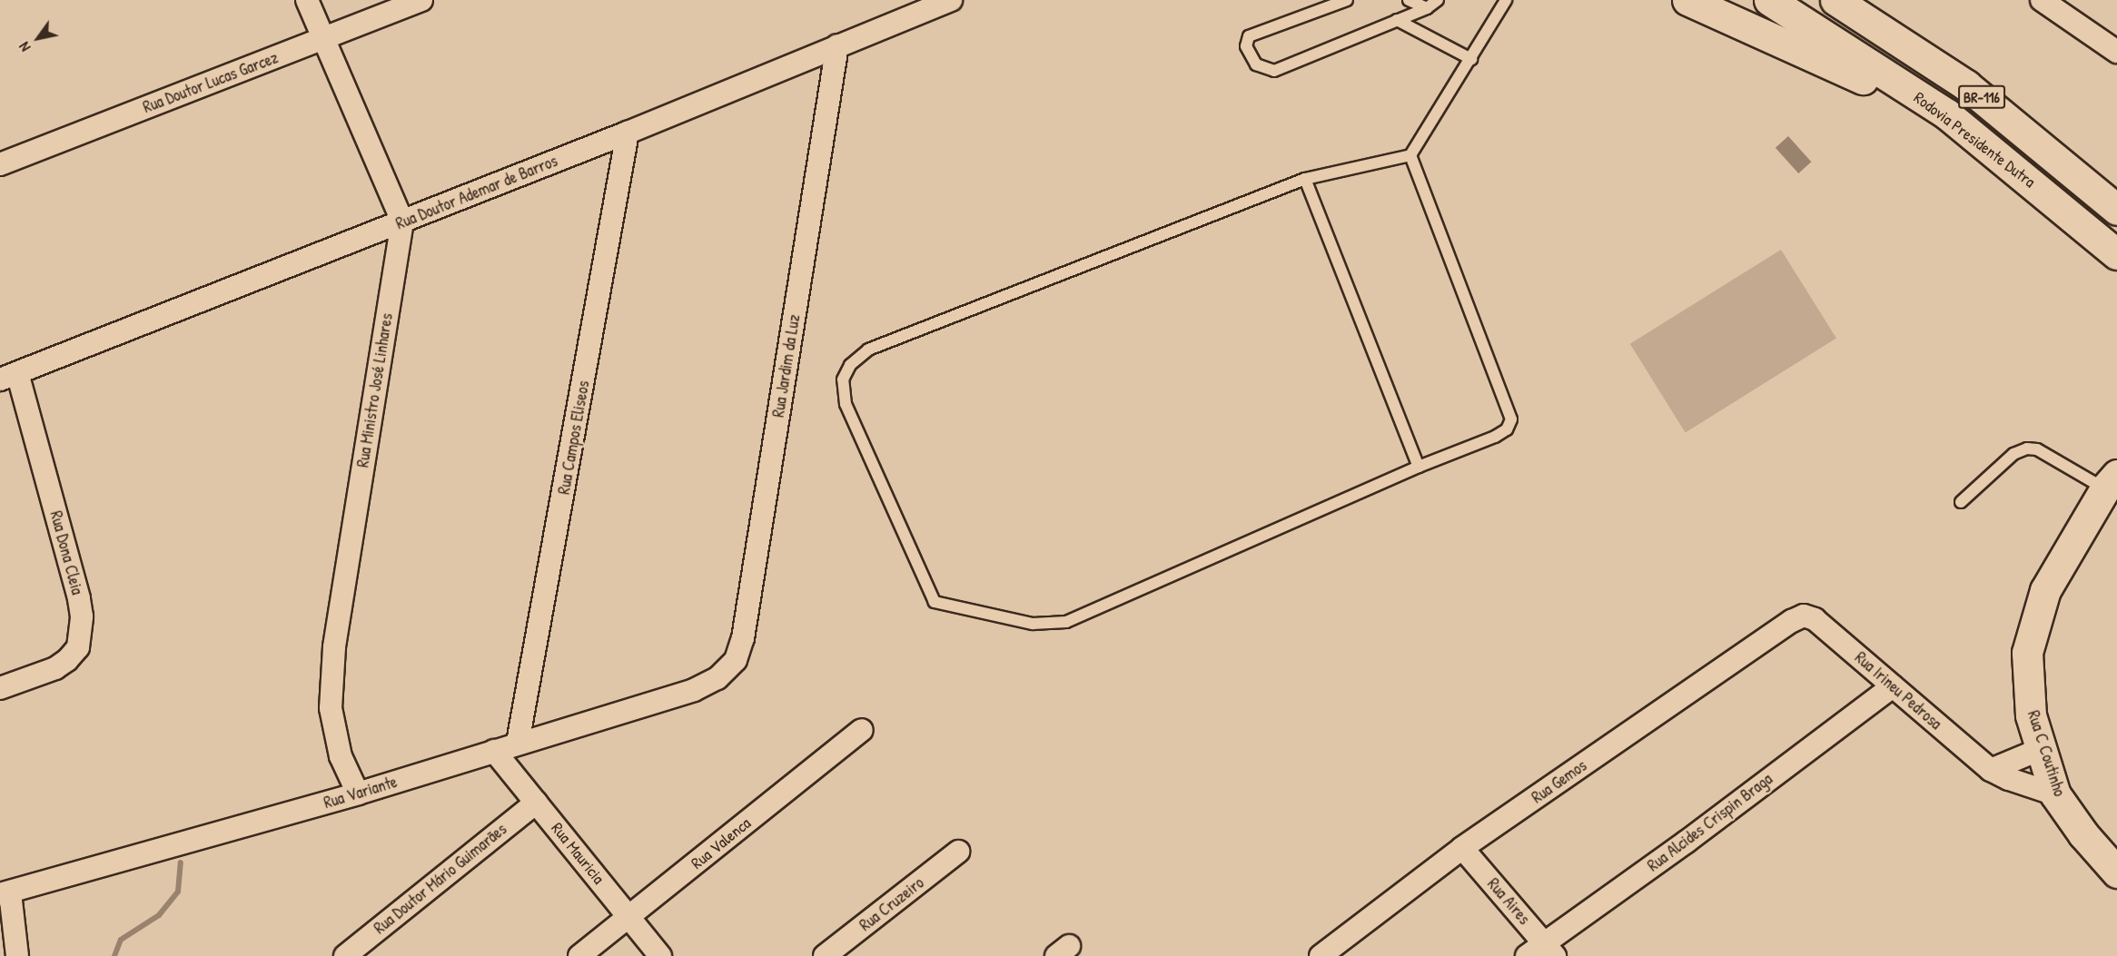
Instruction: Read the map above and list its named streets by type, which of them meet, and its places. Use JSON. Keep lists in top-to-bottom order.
{
  "streets": {
    "main road": ["BR-116", "Rodovia Presidente Dutra", "Rua C Coutinho"],
    "street": [
      "Rua Doutor Lucas Garcez",
      "Rua Doutor Ademar de Barros",
      "Rua Jardim da Luz",
      "Rua Ministro José Linhares",
      "Rua Campos Eliseos",
      "Rua Dona Cleia",
      "Rua Irineu Pedrosa",
      "Rua Gemos",
      "Rua Variante",
      "Rua Alcides Crispin Braga",
      "Rua Valenca",
      "Rua Mauricia",
      "Rua Doutor Mário Guimarães",
      "Rua Aires",
      "Rua Cruzeiro"
    ]
  },
  "crossings": [
    ["Rua Doutor Ademar de Barros", "Rua Jardim da Luz"],
    ["Rua Doutor Ademar de Barros", "Rua Ministro José Linhares"],
    ["Rua Doutor Ademar de Barros", "Rua Campos Eliseos"],
    ["Rua Doutor Ademar de Barros", "Rua Dona Cleia"],
    ["Rua Jardim da Luz", "Rua Variante"],
    ["Rua Ministro José Linhares", "Rua Variante"],
    ["Rua Campos Eliseos", "Rua Variante"],
    ["Rua Irineu Pedrosa", "Rua C Coutinho"],
    ["Rua Irineu Pedrosa", "Rua Gemos"],
    ["Rua Irineu Pedrosa", "Rua Alcides Crispin Braga"],
    ["Rua Gemos", "Rua Aires"],
    ["Rua Variante", "Rua Mauricia"],
    ["Rua Alcides Crispin Braga", "Rua Aires"],
    ["Rua Valenca", "Rua Mauricia"],
    ["Rua Mauricia", "Rua Doutor Mário Guimarães"]
  ],
  "north": "bottom left"
}
